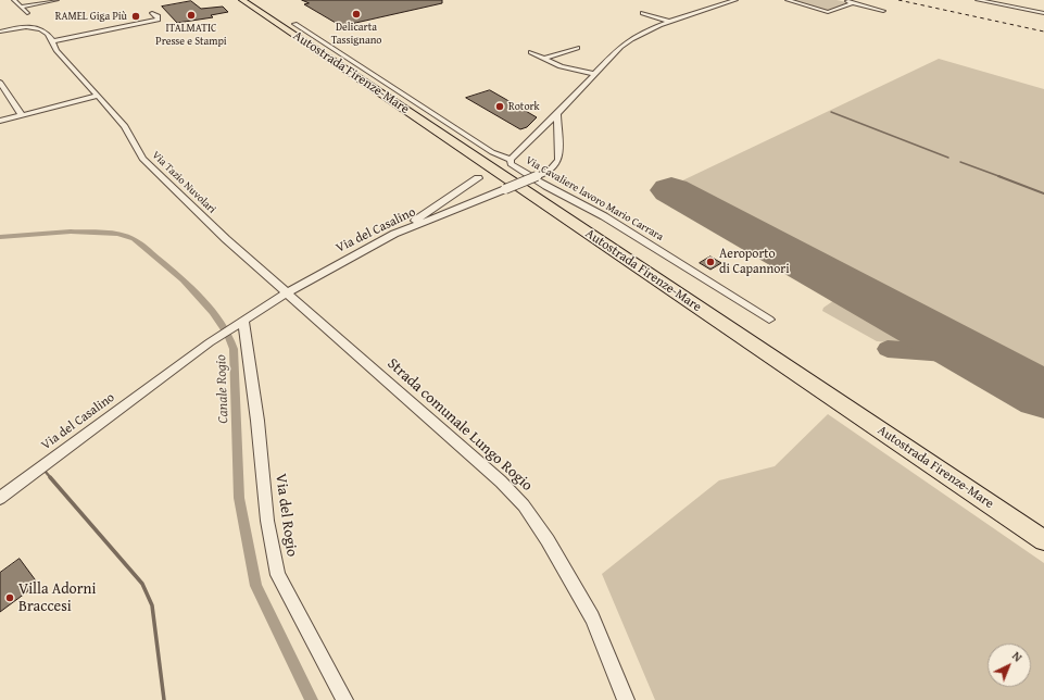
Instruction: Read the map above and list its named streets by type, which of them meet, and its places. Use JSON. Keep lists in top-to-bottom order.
{
  "streets": {
    "highway": ["Autostrada Firenze-Mare"],
    "street": [
      "Via Tazio Nuvolari",
      "Via Cavaliere lavoro Mario Carrara",
      "Via del Casalino",
      "Strada comunale Lungo Rogio",
      "Via del Rogio"
    ]
  },
  "crossings": [
    ["Via Tazio Nuvolari", "Via del Casalino"],
    ["Via Tazio Nuvolari", "Strada comunale Lungo Rogio"],
    ["Via Cavaliere lavoro Mario Carrara", "Via del Casalino"],
    ["Via del Casalino", "Strada comunale Lungo Rogio"],
    ["Via del Casalino", "Via del Rogio"]
  ],
  "water": ["Canale Rogio"],
  "places": [
    "Delicarta Tassignano",
    "ITALMATIC Presse e Stampi",
    "RAMEL Giga Più",
    "Rotork",
    "Aeroporto di Capannori",
    "Villa Adorni Braccesi"
  ],
  "north": "top right"
}
